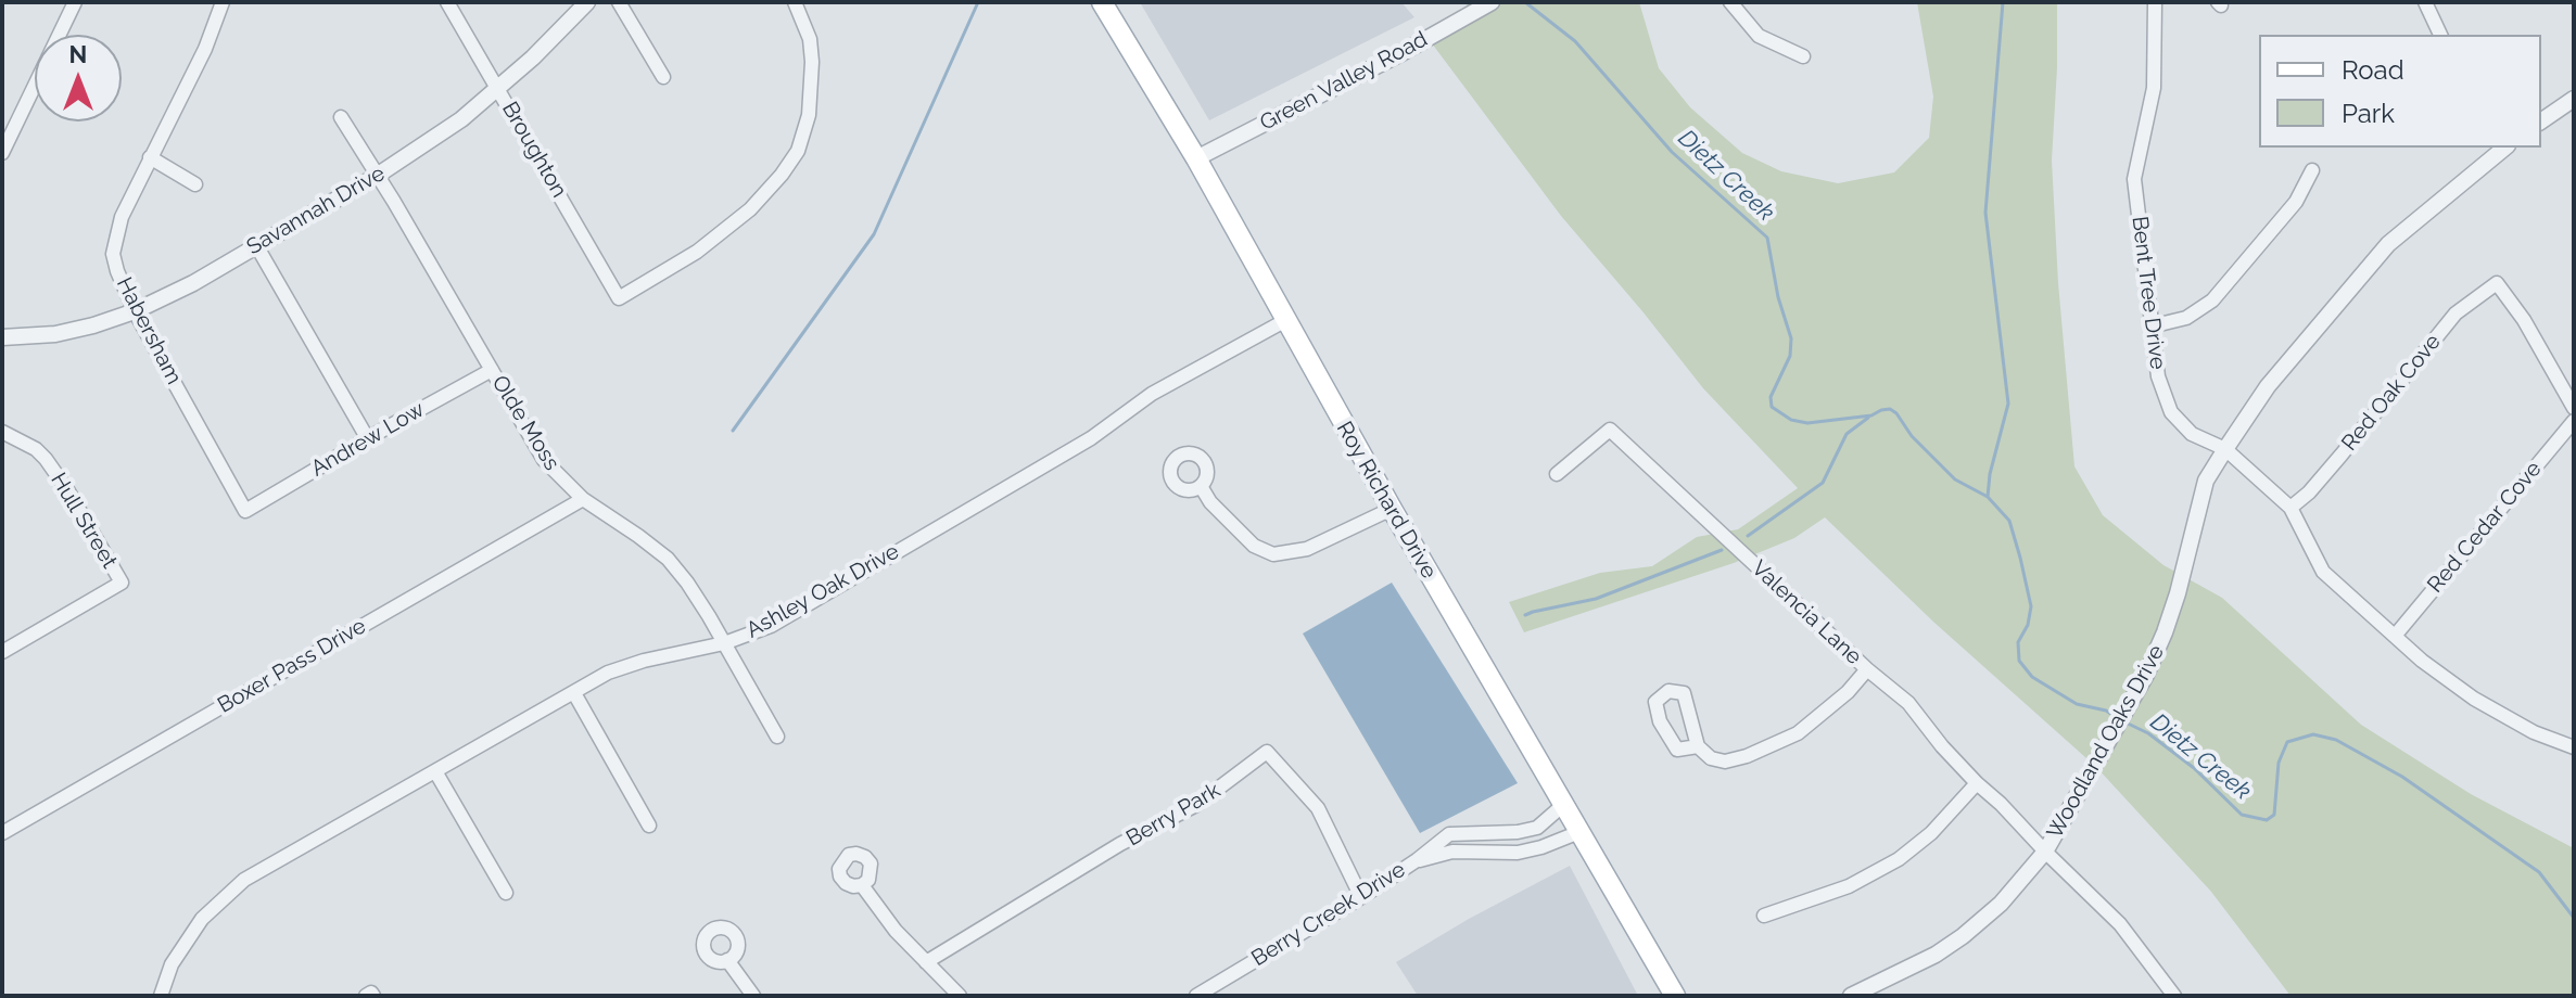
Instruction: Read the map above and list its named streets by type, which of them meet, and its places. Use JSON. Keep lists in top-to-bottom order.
{
  "streets": {
    "main road": ["Roy Richard Drive"],
    "street": [
      "Green Valley Road",
      "Broughton",
      "Savannah Drive",
      "Bent Tree Drive",
      "Habersham",
      "Red Oak Cove",
      "Olde Moss",
      "Andrew Low",
      "Hull Street",
      "Red Cedar Cove",
      "Ashley Oak Drive",
      "Valencia Lane",
      "Boxer Pass Drive",
      "Woodland Oaks Drive",
      "Berry Park",
      "Berry Creek Drive"
    ]
  },
  "crossings": [
    ["Green Valley Road", "Roy Richard Drive"],
    ["Broughton", "Savannah Drive"],
    ["Savannah Drive", "Habersham"],
    ["Savannah Drive", "Olde Moss"],
    ["Bent Tree Drive", "Red Oak Cove"],
    ["Bent Tree Drive", "Red Cedar Cove"],
    ["Bent Tree Drive", "Woodland Oaks Drive"],
    ["Habersham", "Andrew Low"],
    ["Olde Moss", "Andrew Low"],
    ["Olde Moss", "Ashley Oak Drive"],
    ["Olde Moss", "Boxer Pass Drive"],
    ["Roy Richard Drive", "Ashley Oak Drive"],
    ["Roy Richard Drive", "Berry Creek Drive"],
    ["Valencia Lane", "Woodland Oaks Drive"],
    ["Berry Park", "Berry Creek Drive"]
  ],
  "water": ["Dietz Creek"],
  "legend": ["Road", "Park"],
  "north": "top"
}
